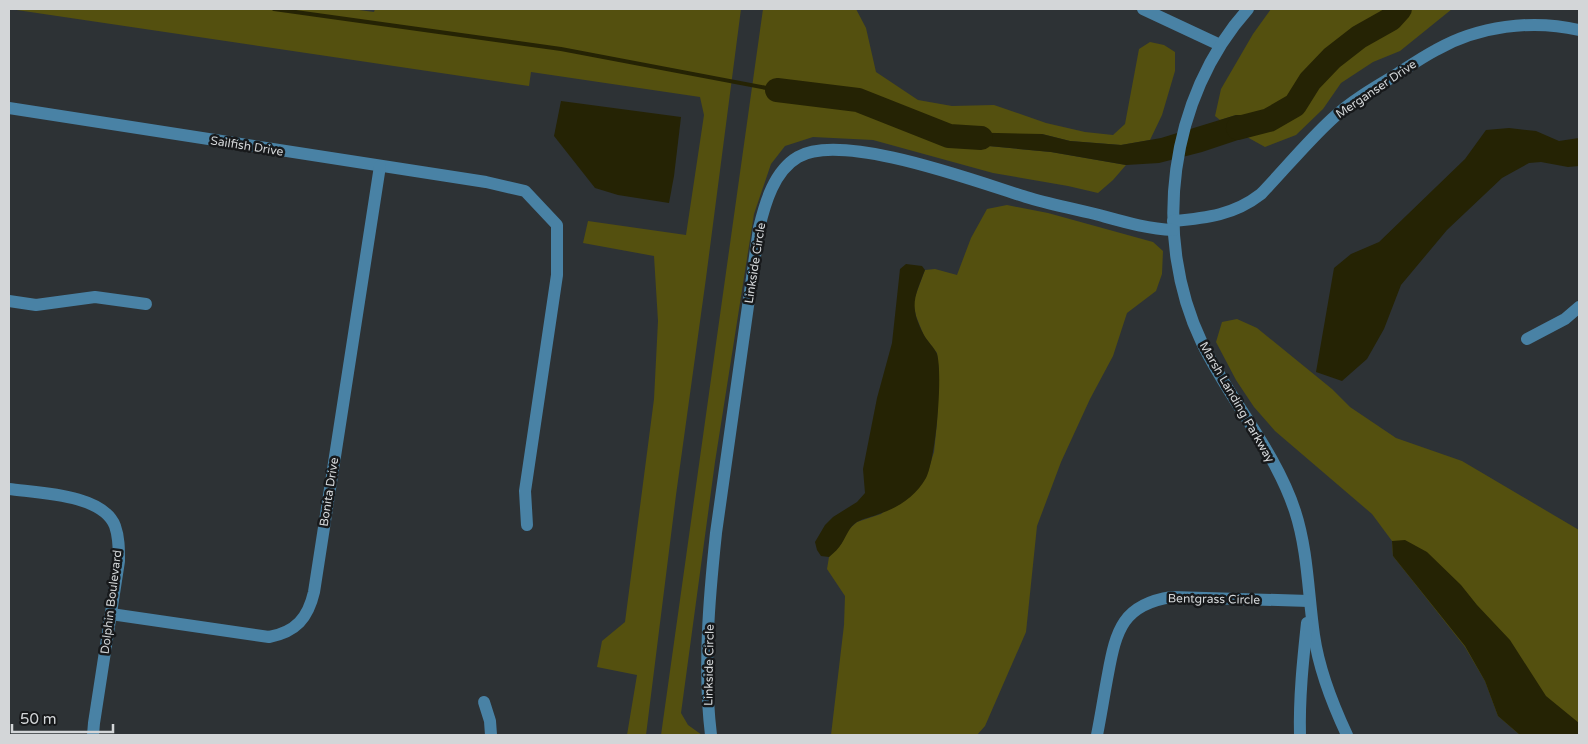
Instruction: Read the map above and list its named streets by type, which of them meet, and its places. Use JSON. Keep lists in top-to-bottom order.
{
  "streets": {
    "street": [
      "Merganser Drive",
      "Sailfish Drive",
      "Linkside Circle",
      "Marsh Landing Parkway",
      "Bonita Drive",
      "Bentgrass Circle",
      "Dolphin Boulevard"
    ]
  },
  "crossings": [
    ["Merganser Drive", "Linkside Circle"],
    ["Merganser Drive", "Marsh Landing Parkway"],
    ["Sailfish Drive", "Bonita Drive"],
    ["Linkside Circle", "Marsh Landing Parkway"],
    ["Marsh Landing Parkway", "Bentgrass Circle"],
    ["Bonita Drive", "Dolphin Boulevard"]
  ],
  "scale_bar": "50 m"
}
